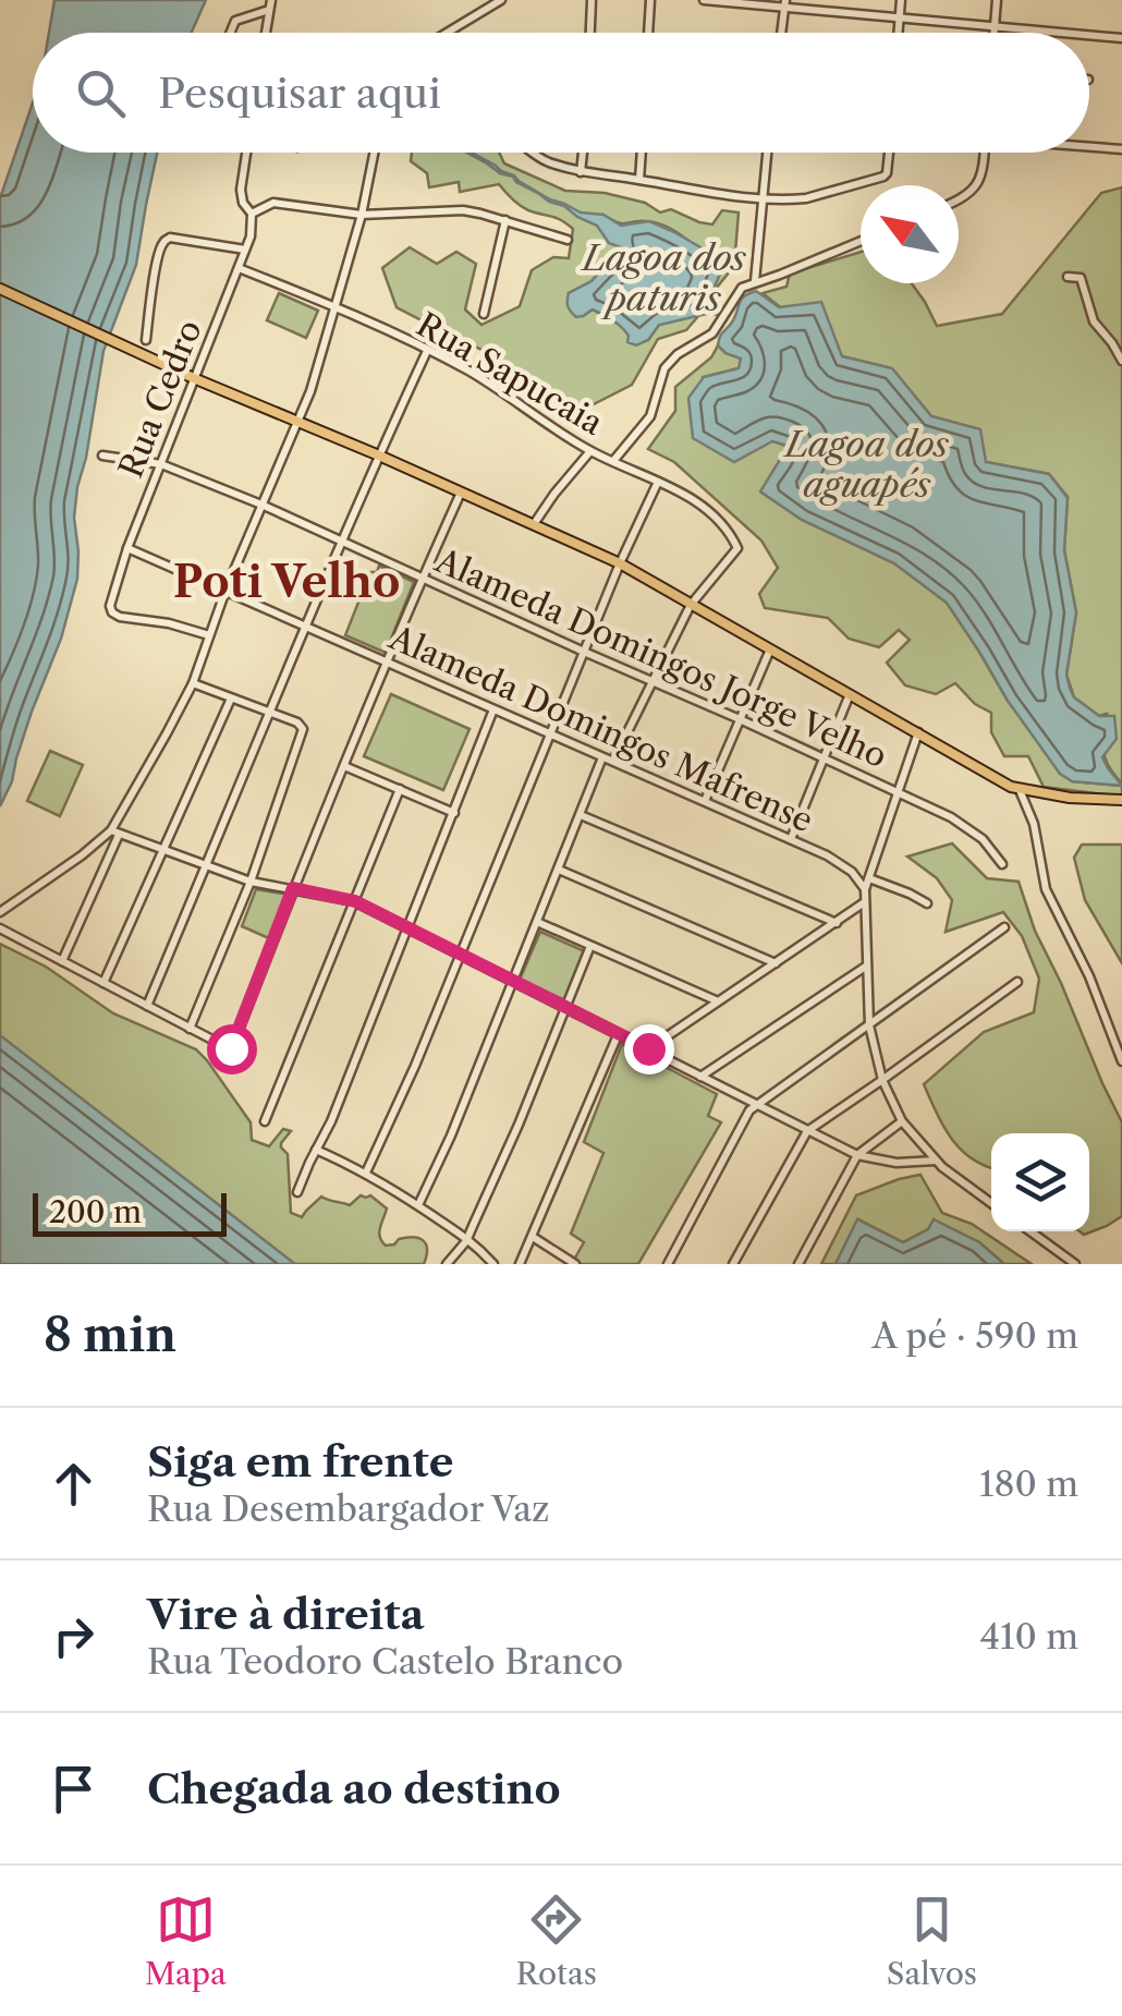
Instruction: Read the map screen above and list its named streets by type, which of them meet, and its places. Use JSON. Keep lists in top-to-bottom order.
{
  "streets": {
    "street": [
      "Rua Sapucaia",
      "Rua Cedro",
      "Alameda Domingos Jorge Velho",
      "Alameda Domingos Mafrense"
    ]
  },
  "crossings": [
    ["Rua Sapucaia", "Rua Cedro"],
    ["Rua Cedro", "Alameda Domingos Jorge Velho"],
    ["Rua Cedro", "Alameda Domingos Mafrense"]
  ],
  "districts": ["Poti Velho"],
  "water": ["Lagoa dos paturis", "Lagoa dos aguapés"],
  "scale_bar": "200 m",
  "north": "top left",
  "page": {
    "search": "Pesquisar aqui",
    "scale": "200 m",
    "heading": ["8 min", "A pé · 590 m"],
    "list": [
      ["Siga em frente", "Rua Desembargador Vaz", "180 m"],
      ["Vire à direita", "Rua Teodoro Castelo Branco", "410 m"],
      "Chegada ao destino"
    ],
    "nav": ["Mapa", "Rotas", "Salvos"]
  }
}
